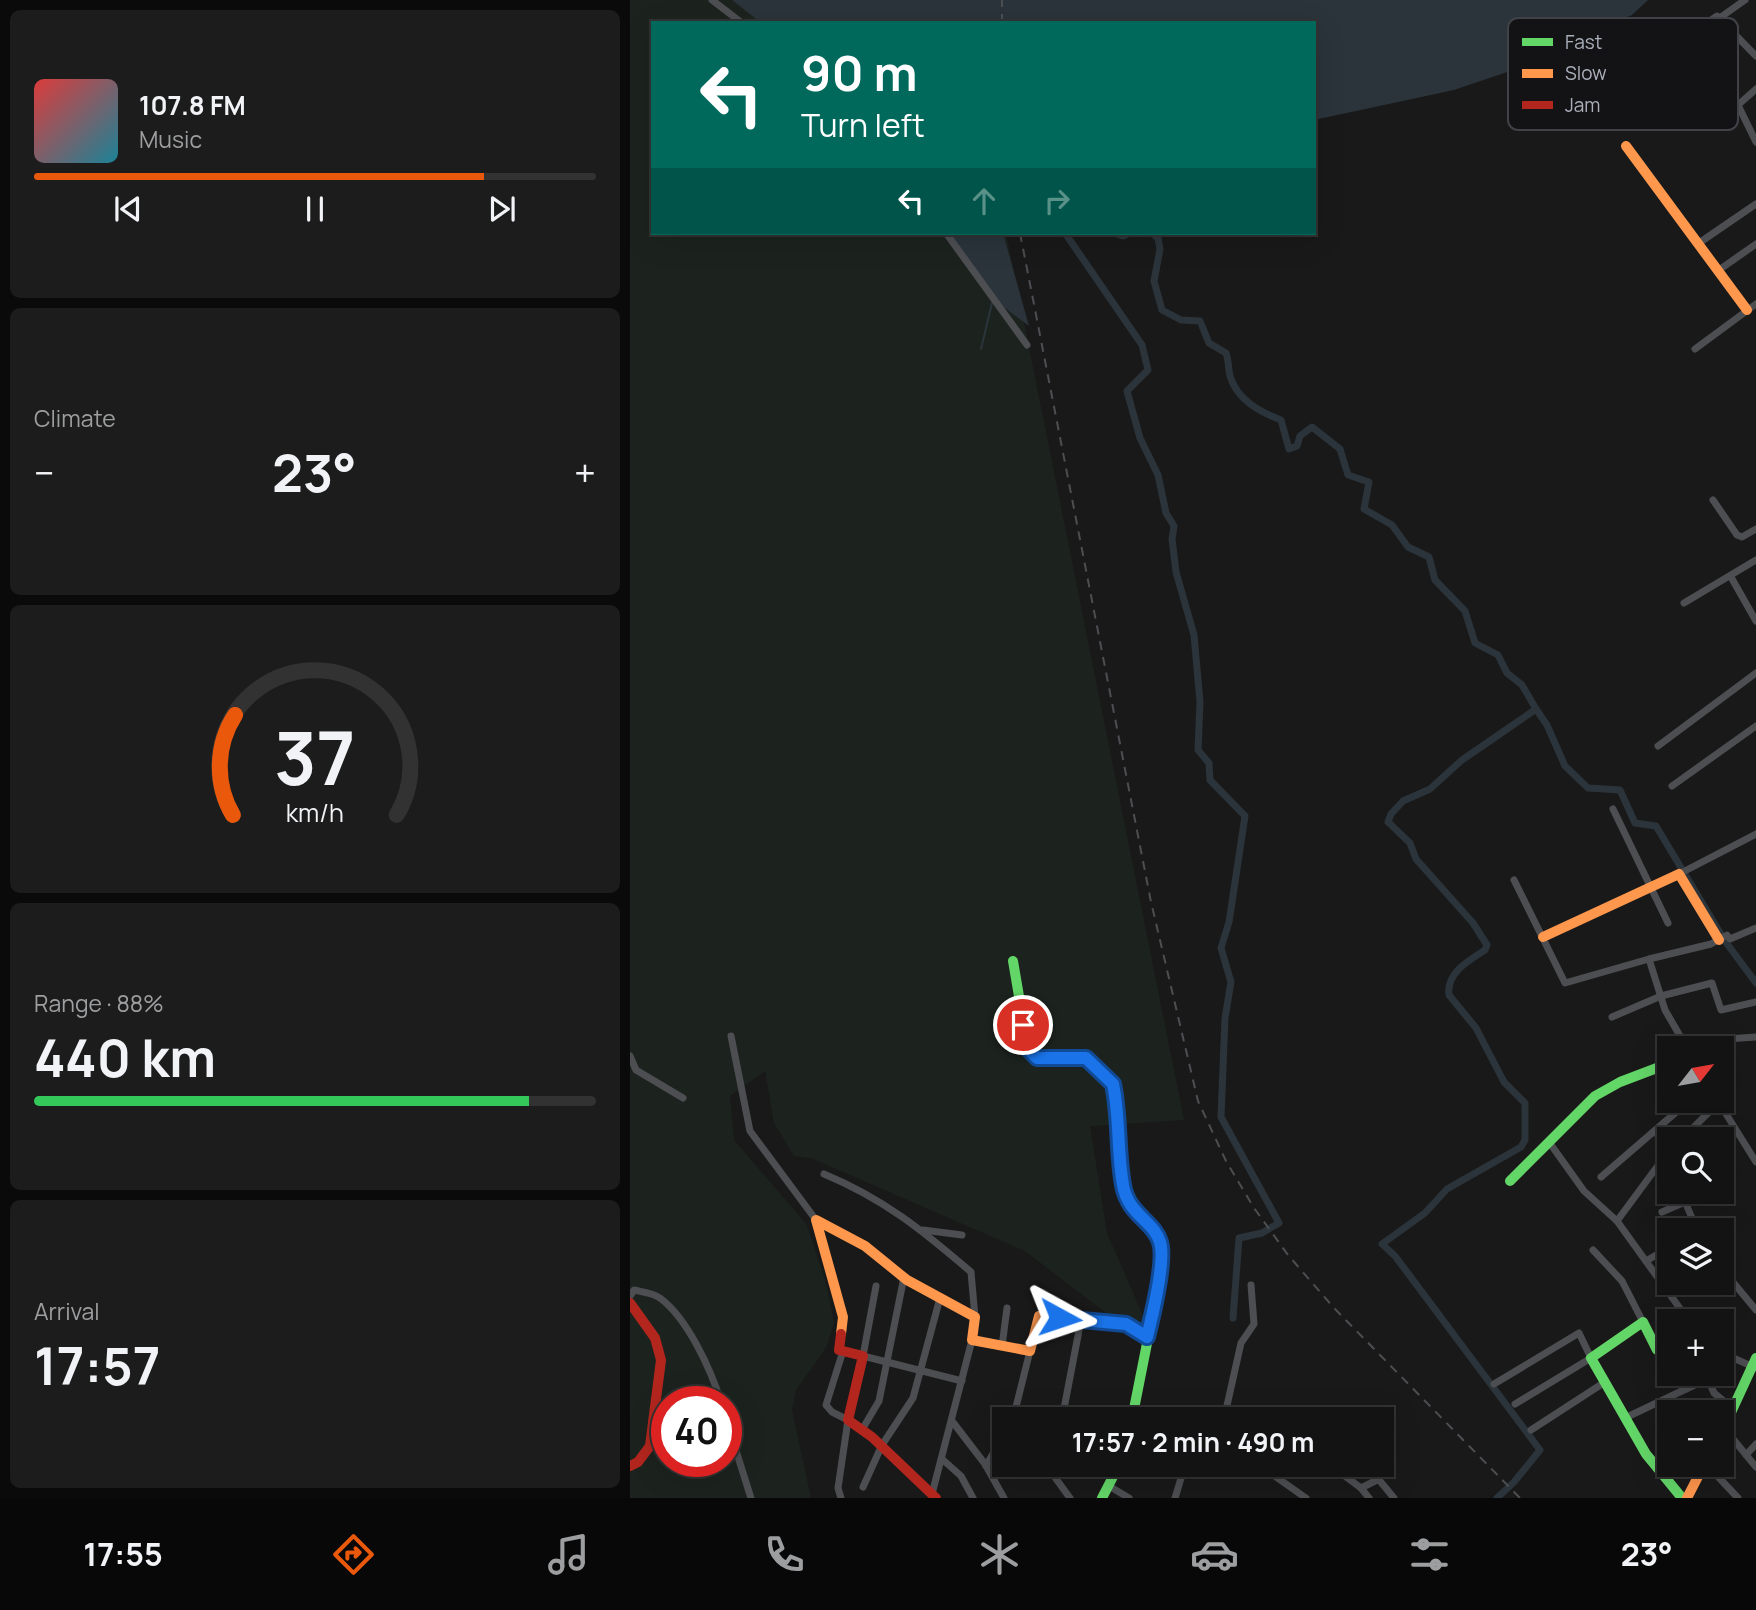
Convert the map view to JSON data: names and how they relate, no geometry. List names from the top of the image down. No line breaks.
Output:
{"legend":["Fast","Slow","Jam"],"north":"top right","page":{"turn":["90 m","Turn left"],"song":["107.8 FM","Music"],"tile":["Climate",["Range · 88%","440 km"],["Arrival","17:57"]],"heat":["−","23°","+"],"map_buttons":["+","−"],"limit":"40","trip":"17:57 · 2 min · 490 m","tabs":["17:55","23°"],"gauge":["37","km/h"]}}
